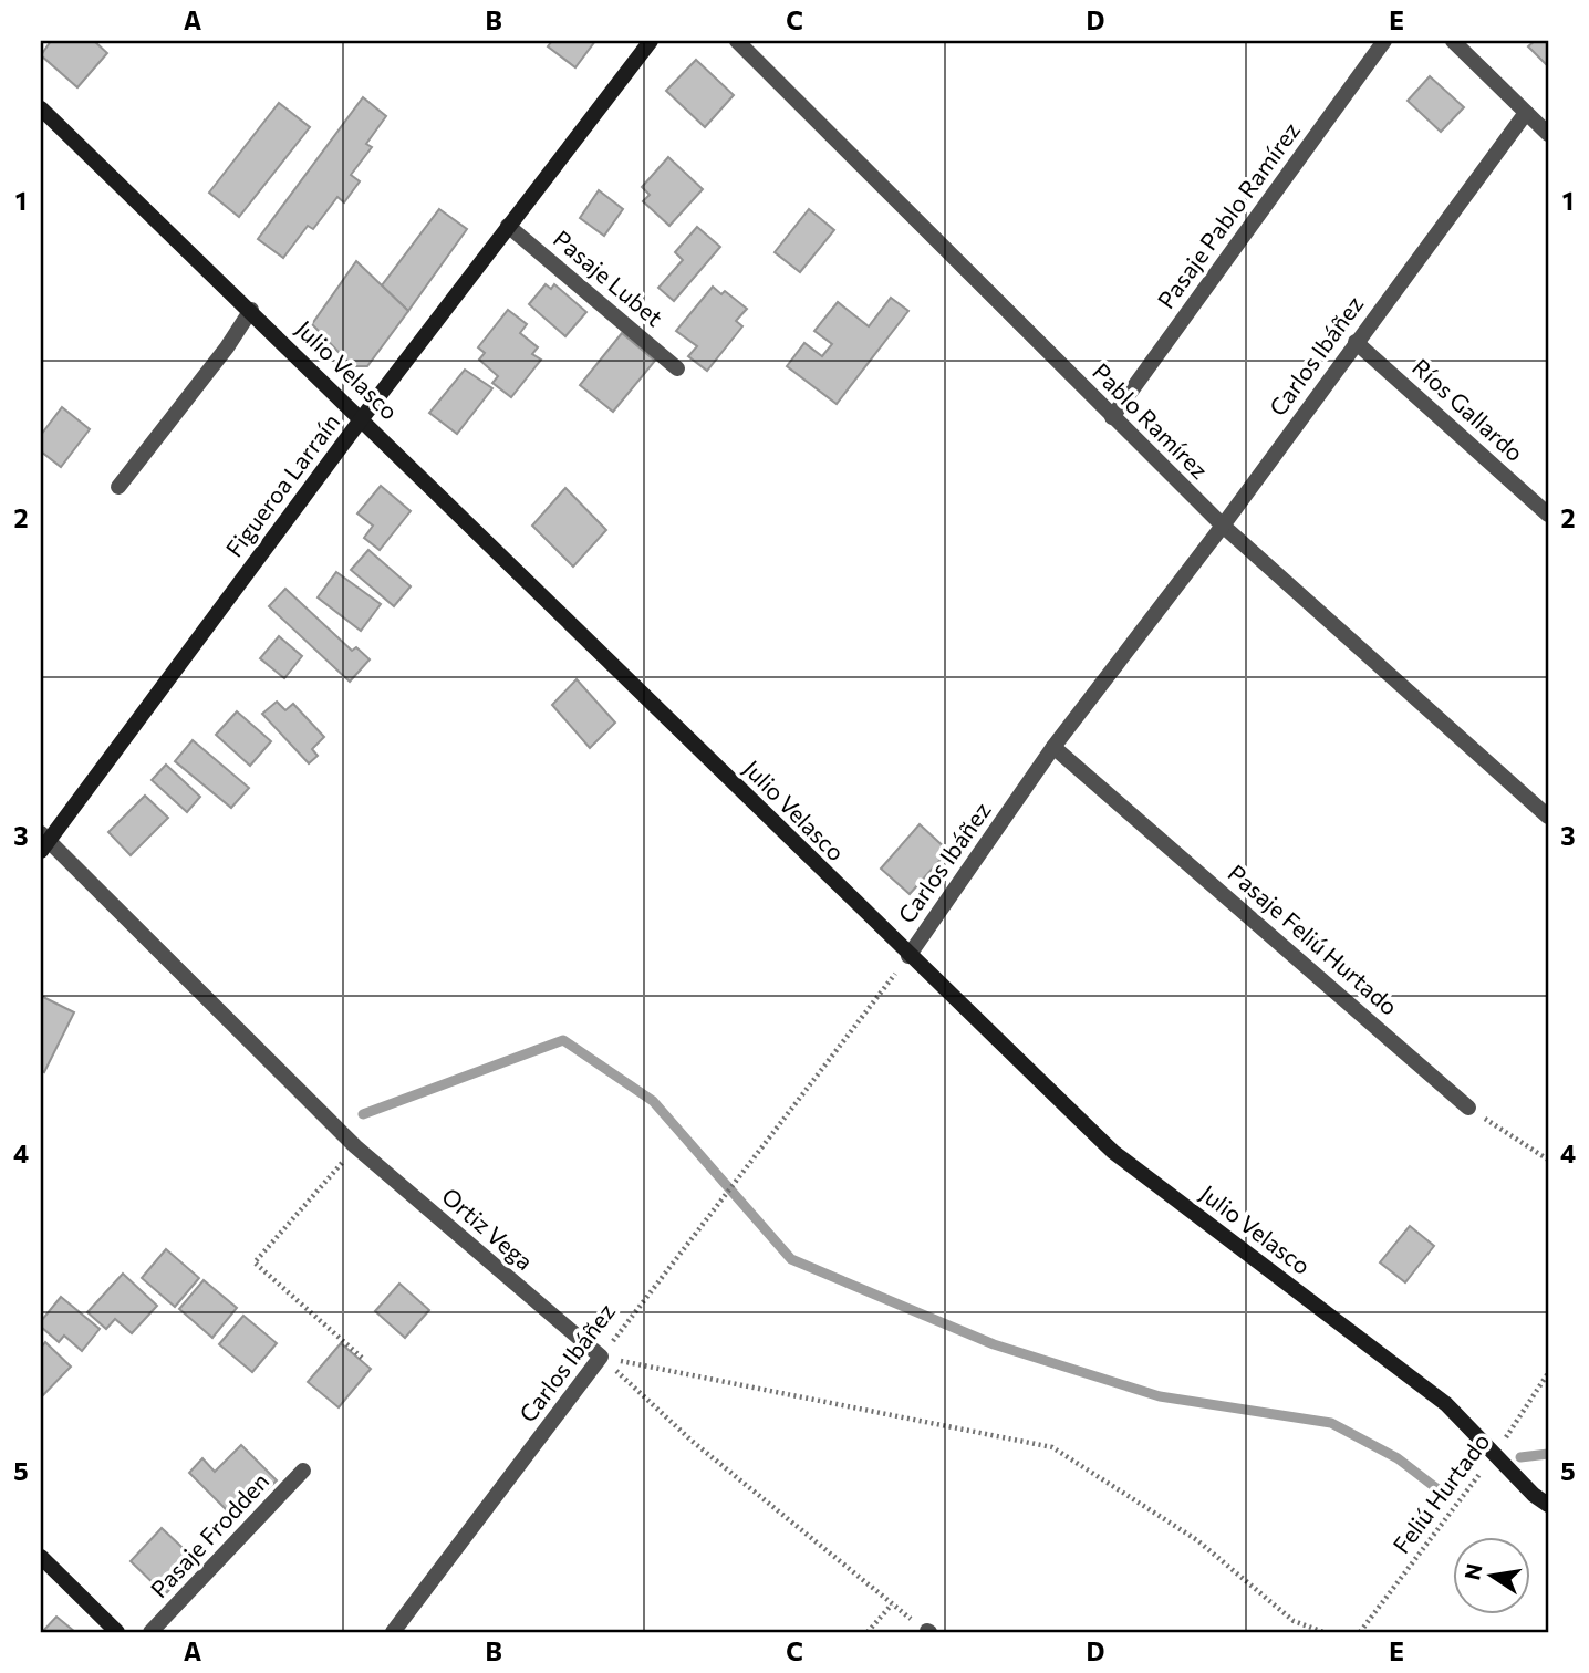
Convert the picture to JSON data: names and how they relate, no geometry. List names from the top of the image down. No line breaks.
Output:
{"streets":{"main road":["Julio Velasco","Figueroa Larraín"],"street":["Pasaje Pablo Ramírez","Pasaje Lubet","Carlos Ibáñez","Ríos Gallardo","Pablo Ramírez","Pasaje Feliú Hurtado","Ortiz Vega","Pasaje Frodden"],"path":["Feliú Hurtado"]},"crossings":[["Pasaje Pablo Ramírez","Pablo Ramírez"],["Pasaje Lubet","Figueroa Larraín"],["Carlos Ibáñez","Julio Velasco"],["Carlos Ibáñez","Ríos Gallardo"],["Carlos Ibáñez","Pablo Ramírez"],["Carlos Ibáñez","Pasaje Feliú Hurtado"],["Carlos Ibáñez","Ortiz Vega"],["Julio Velasco","Figueroa Larraín"],["Julio Velasco","Feliú Hurtado"],["Figueroa Larraín","Ortiz Vega"]],"north":"left","grid":{"columns":["A","B","C","D","E"],"rows":["1","2","3","4","5"]}}
